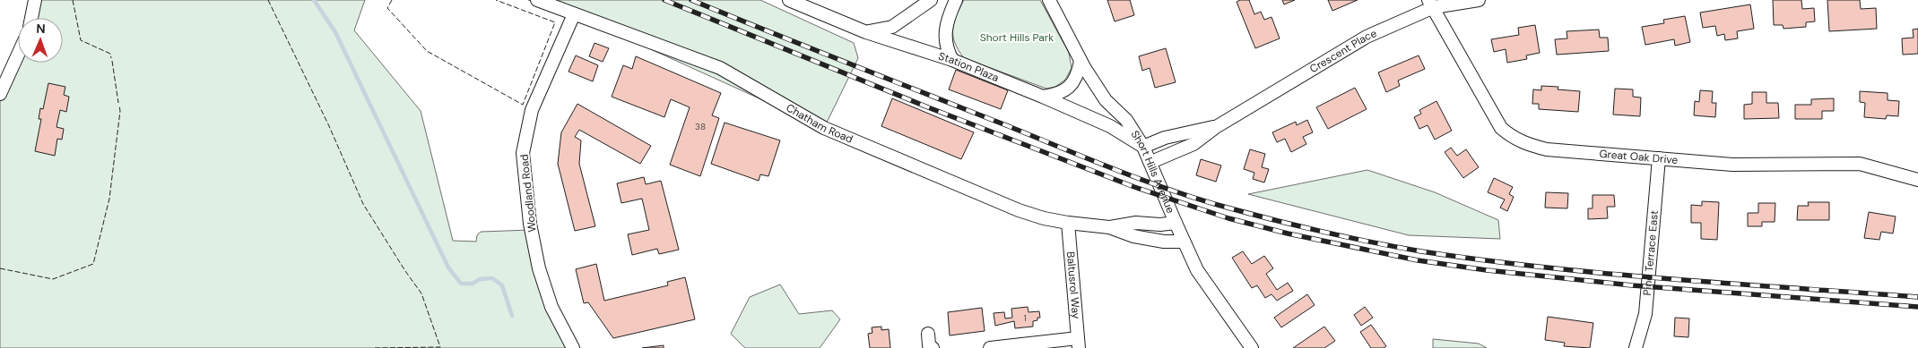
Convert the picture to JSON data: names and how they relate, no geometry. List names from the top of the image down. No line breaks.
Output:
{"streets":{"street":["Crescent Place","Station Plaza","Chatham Road","Great Oak Drive","Short Hills Avenue","Woodland Road","Pine Terrace East","Baltusrol Way"]},"crossings":[["Crescent Place","Station Plaza"],["Crescent Place","Great Oak Drive"],["Crescent Place","Short Hills Avenue"],["Station Plaza","Short Hills Avenue"],["Chatham Road","Short Hills Avenue"],["Chatham Road","Woodland Road"],["Chatham Road","Baltusrol Way"],["Great Oak Drive","Pine Terrace East"]],"parks":["Short Hills Park"],"house_numbers":["38","1"],"north":"top"}
